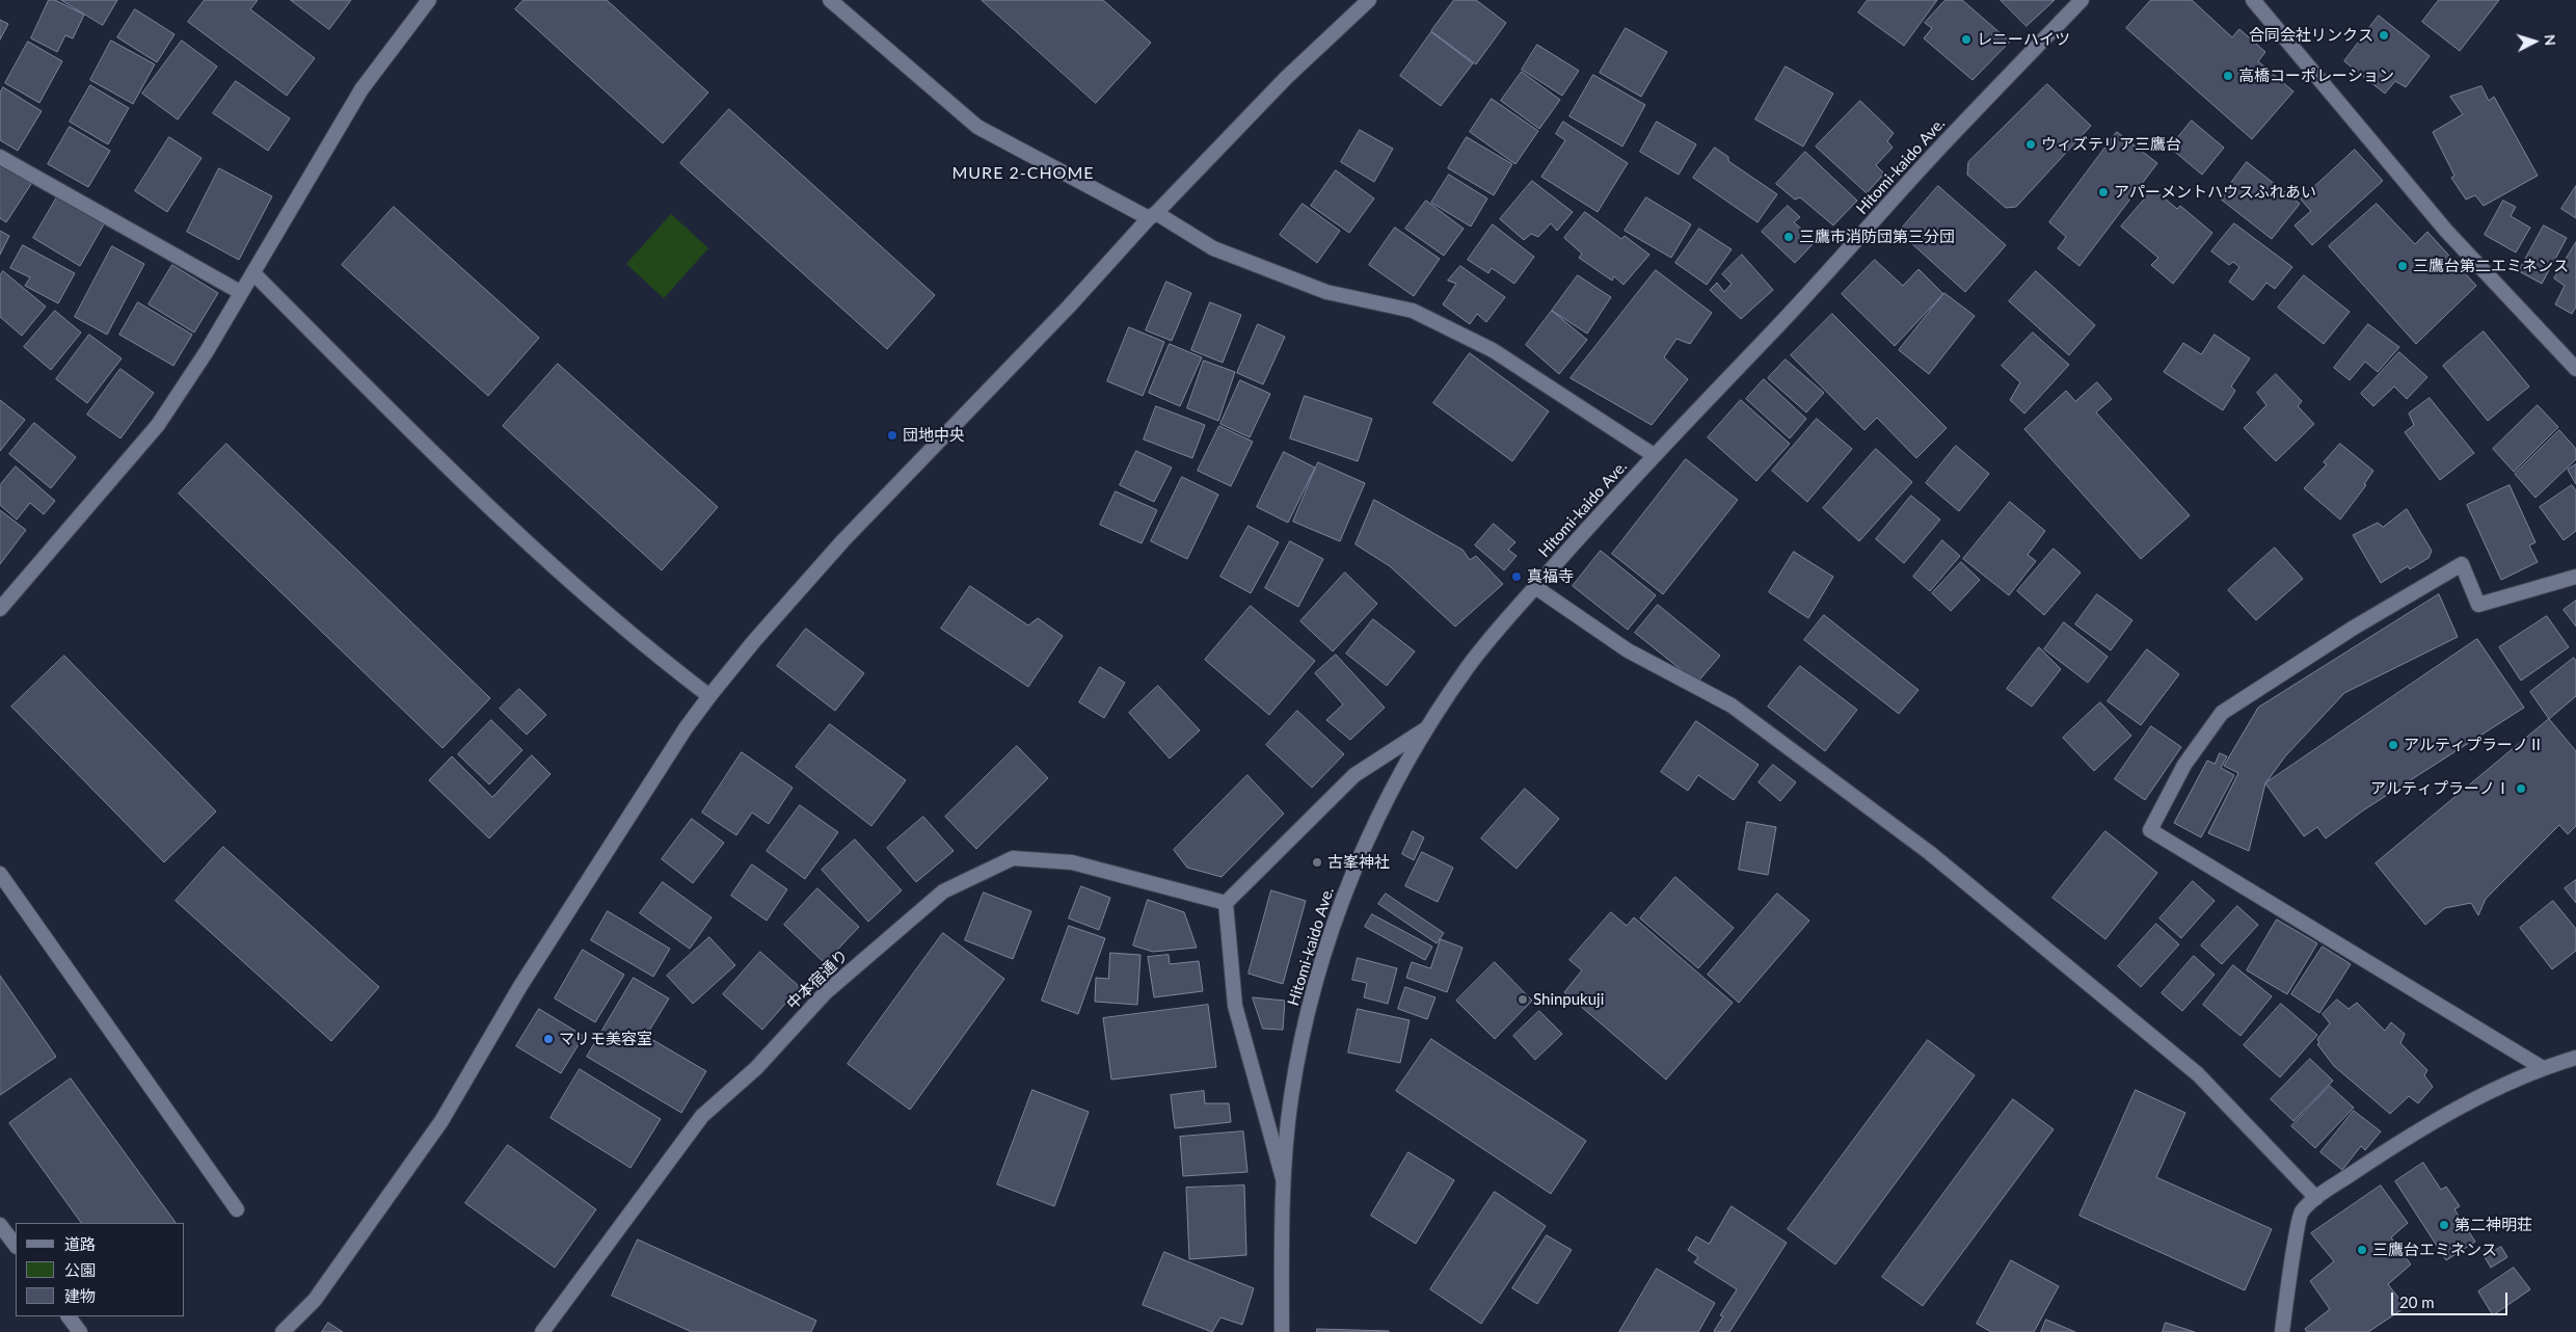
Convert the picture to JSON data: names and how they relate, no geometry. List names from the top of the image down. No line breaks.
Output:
{"streets":{"street":["Hitomi-kaido Ave.","中本宿通り"]},"districts":["MURE 2-CHOME"],"places":["合同会社リンクス","レニーハイツ","高橋コーポレーション","ウィズテリア三鷹台","アパーメントハウスふれあい","三鷹市消防団第三分団","三鷹台第二エミネンス","団地中央","真福寺","アルティプラーノⅡ","アルティプラーノⅠ","古峯神社","Shinpukuji","マリモ美容室","第二神明荘","三鷹台エミネンス"],"legend":["道路","公園","建物"],"scale_bar":"20 m","north":"right"}
